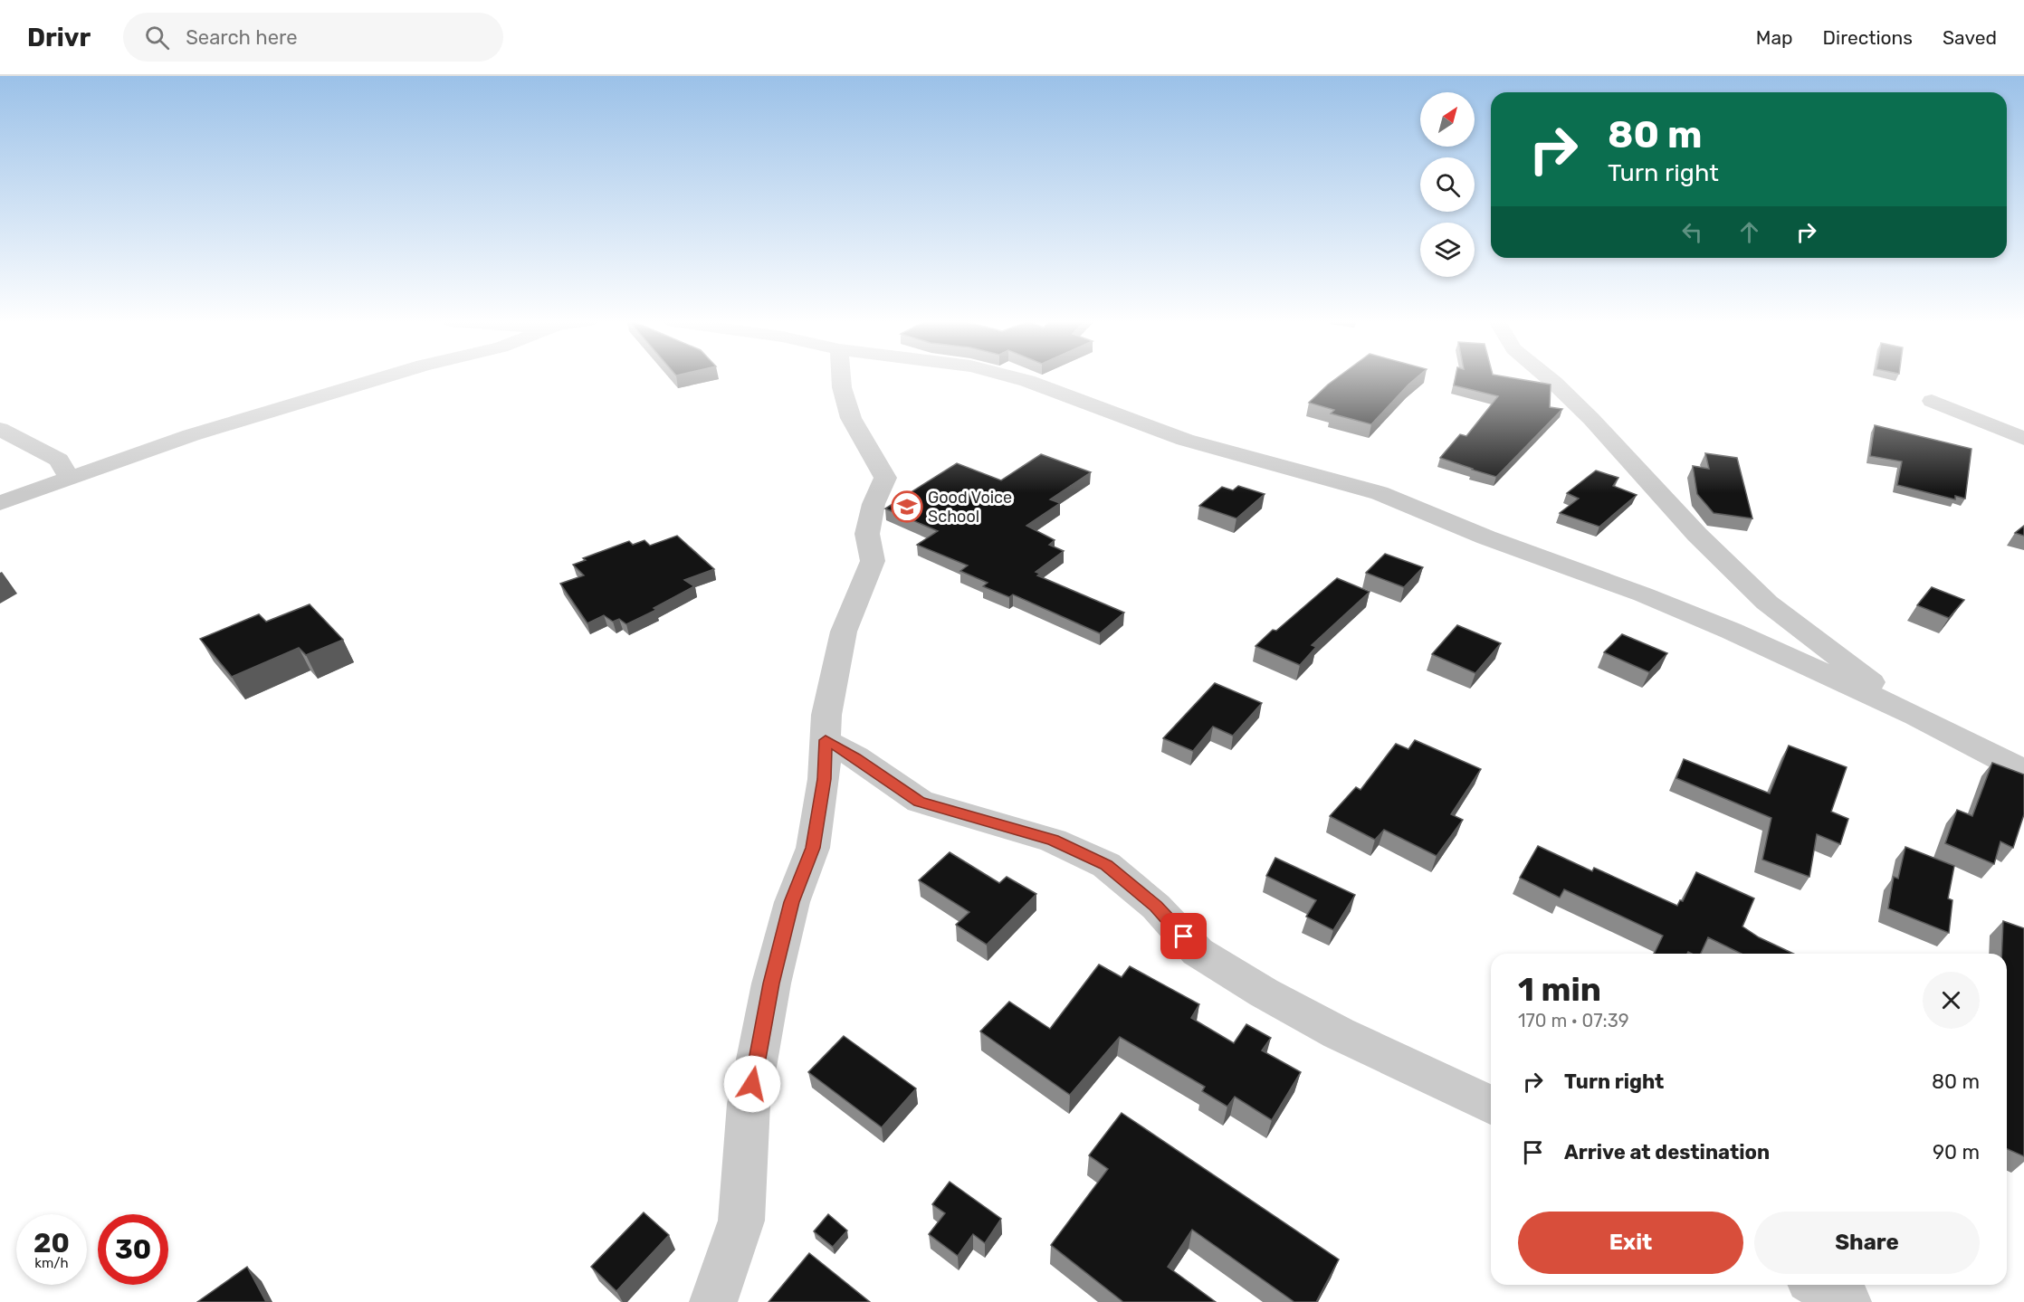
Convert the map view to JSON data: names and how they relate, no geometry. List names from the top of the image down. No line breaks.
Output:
{"places":{"school or university":["Good Voice School"]},"north":"top right","page":{"header":"Drivr","search":"Search here","nav":["Map","Directions","Saved"],"turn":["80 m","Turn right"],"heading":["1 min","170 m · 07:39"],"list":[{"name":"Turn right","value":"80 m"},{"name":"Arrive at destination","value":"90 m"}],"buttons":["Exit","Share"],"speed":"20 km/h","limit":"30"}}
